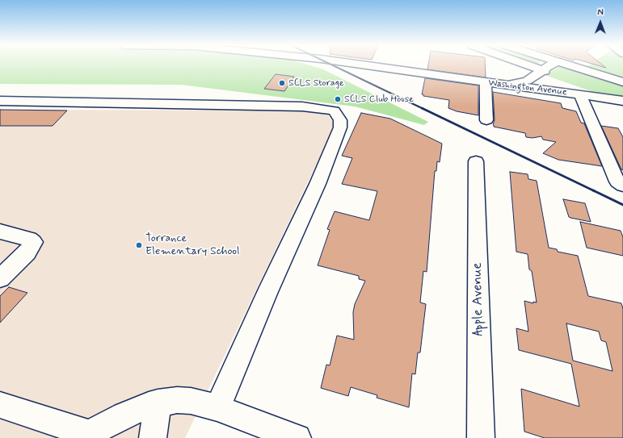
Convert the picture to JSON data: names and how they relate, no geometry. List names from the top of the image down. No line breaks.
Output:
{"streets":{"street":["Washington Avenue","Apple Avenue"]},"places":["SCLS Storage","SCLS Club House","Torrance Elementary School"],"north":"top"}
